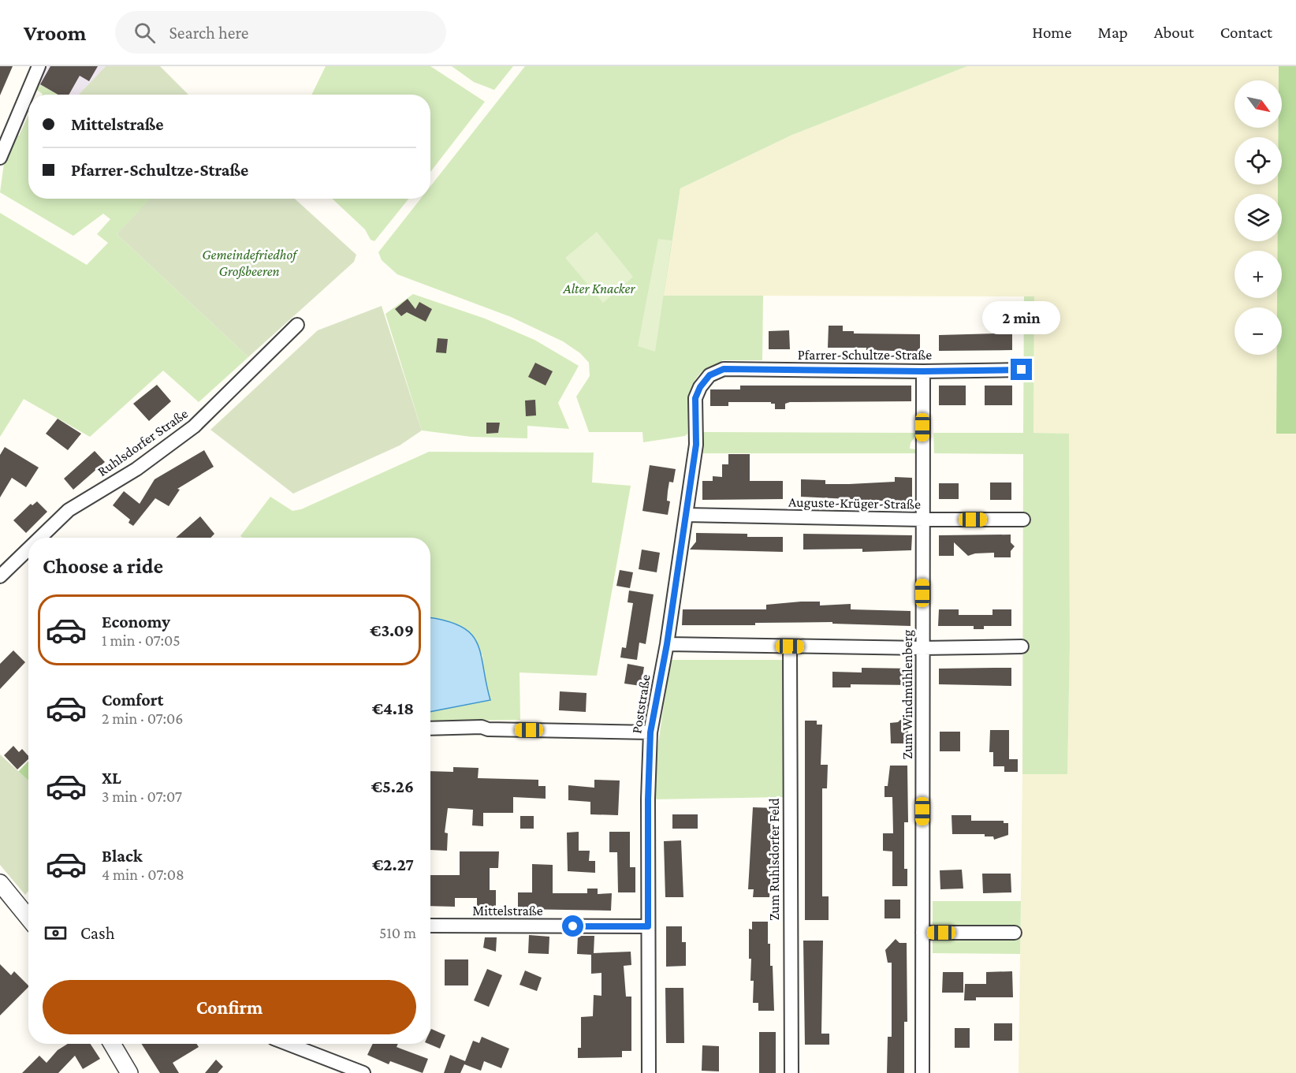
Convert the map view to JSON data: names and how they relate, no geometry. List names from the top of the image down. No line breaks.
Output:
{"streets":{"street":["Pfarrer-Schultze-Straße","Ruhlsdorfer Straße","Auguste-Krüger-Straße","Zum Windmühlenberg","Poststraße","Zum Ruhlsdorfer Feld","Mittelstraße"]},"crossings":[["Pfarrer-Schultze-Straße","Zum Windmühlenberg"],["Pfarrer-Schultze-Straße","Poststraße"],["Auguste-Krüger-Straße","Zum Windmühlenberg"],["Auguste-Krüger-Straße","Poststraße"],["Poststraße","Mittelstraße"]],"parks":["Gemeindefriedhof Großbeeren","Alter Knacker"],"north":"bottom right","page":{"header":"Vroom","search":"Search here","nav":["Home","Map","About","Contact"],"map_buttons":["+","−"],"banner":["Mittelstraße","Pfarrer-Schultze-Straße"],"bubble":"2 min","heading":"Choose a ride","list":[{"name":"Economy","note":"1 min · 07:05","value":"€3.09"},{"name":"Comfort","note":"2 min · 07:06","value":"€4.18"},{"name":"XL","note":"3 min · 07:07","value":"€5.26"},{"name":"Black","note":"4 min · 07:08","value":"€2.27"}],"pay":["Cash","510 m"],"buttons":"Confirm"}}
